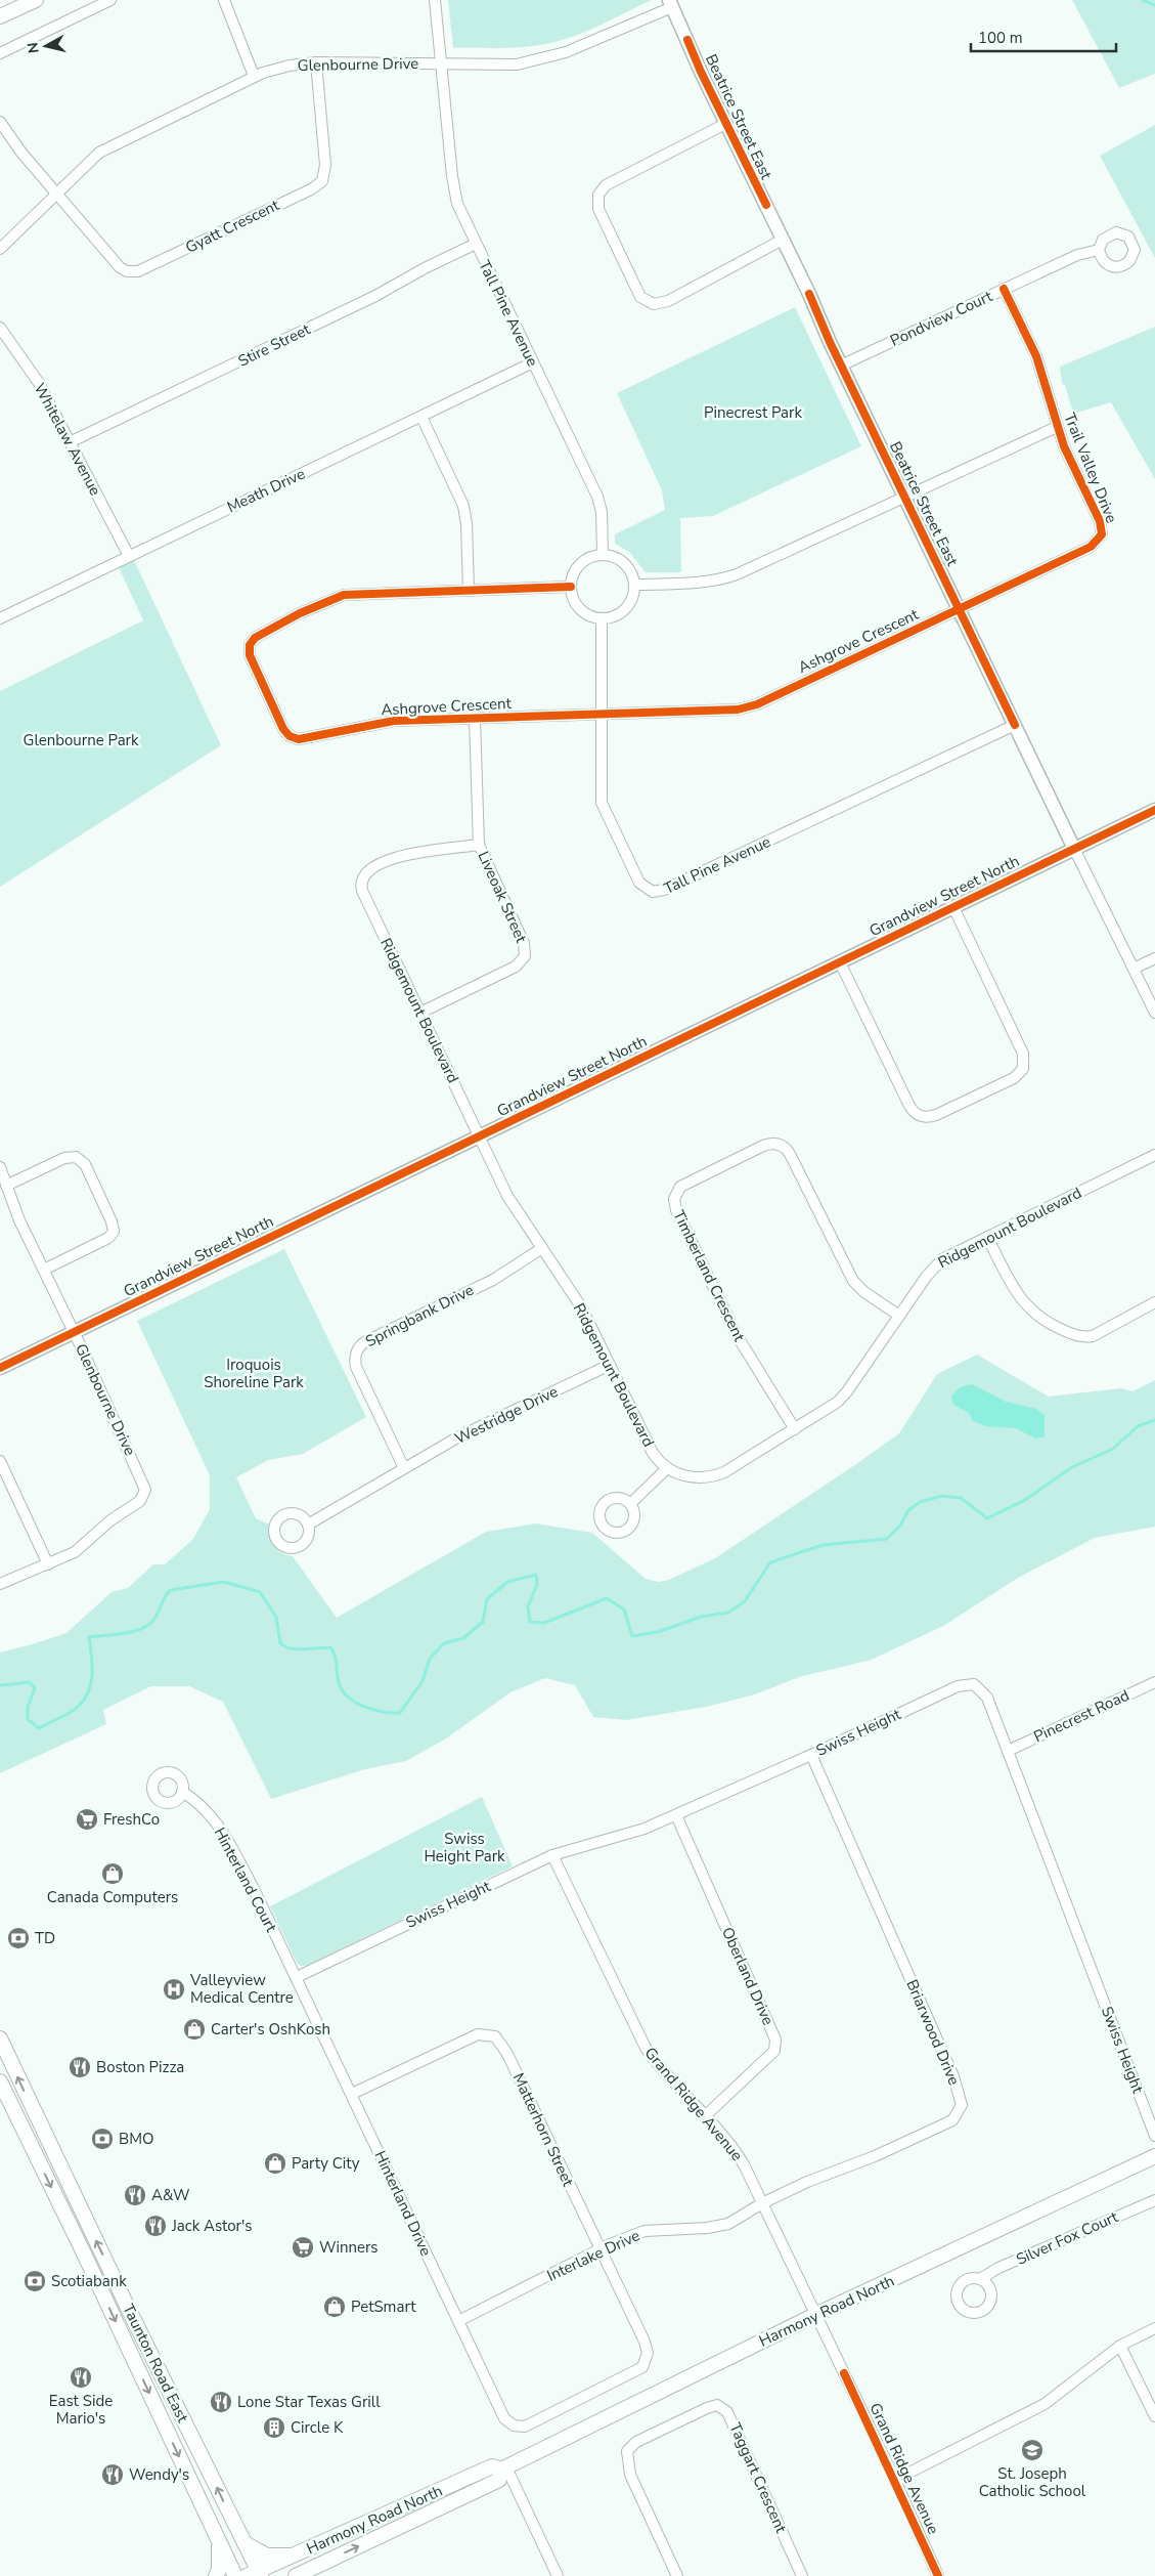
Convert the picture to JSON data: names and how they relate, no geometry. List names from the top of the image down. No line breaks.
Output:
{"streets":{"main road":["Harmony Road North","Taunton Road East"],"street":["Glenbourne Drive","Beatrice Street East","Gyatt Crescent","Tall Pine Avenue","Pondview Court","Stire Street","Whitelaw Avenue","Trail Valley Drive","Meath Drive","Ashgrove Crescent","Grandview Street North","Liveoak Street","Ridgemount Boulevard","Timberland Crescent","Springbank Drive","Westridge Drive","Pinecrest Road","Swiss Height","Hinterland Court","Oberland Drive","Briarwood Drive","Grand Ridge Avenue","Matterhorn Street","Hinterland Drive","Silver Fox Court","Interlake Drive","Taggart Crescent"]},"crossings":[["Glenbourne Drive","Beatrice Street East"],["Glenbourne Drive","Gyatt Crescent"],["Glenbourne Drive","Tall Pine Avenue"],["Glenbourne Drive","Grandview Street North"],["Beatrice Street East","Tall Pine Avenue"],["Beatrice Street East","Pondview Court"],["Beatrice Street East","Trail Valley Drive"],["Beatrice Street East","Ashgrove Crescent"],["Beatrice Street East","Grandview Street North"],["Tall Pine Avenue","Stire Street"],["Tall Pine Avenue","Meath Drive"],["Tall Pine Avenue","Ashgrove Crescent"],["Pondview Court","Trail Valley Drive"],["Stire Street","Whitelaw Avenue"],["Whitelaw Avenue","Meath Drive"],["Trail Valley Drive","Ashgrove Crescent"],["Ashgrove Crescent","Liveoak Street"],["Grandview Street North","Ridgemount Boulevard"],["Liveoak Street","Ridgemount Boulevard"],["Ridgemount Boulevard","Timberland Crescent"],["Ridgemount Boulevard","Springbank Drive"],["Ridgemount Boulevard","Westridge Drive"],["Springbank Drive","Westridge Drive"],["Pinecrest Road","Swiss Height"],["Swiss Height","Hinterland Court"],["Swiss Height","Oberland Drive"],["Swiss Height","Briarwood Drive"],["Swiss Height","Grand Ridge Avenue"],["Swiss Height","Hinterland Drive"],["Hinterland Court","Hinterland Drive"],["Oberland Drive","Grand Ridge Avenue"],["Briarwood Drive","Grand Ridge Avenue"],["Briarwood Drive","Interlake Drive"],["Grand Ridge Avenue","Interlake Drive"],["Grand Ridge Avenue","Harmony Road North"],["Matterhorn Street","Hinterland Drive"],["Matterhorn Street","Interlake Drive"],["Hinterland Drive","Interlake Drive"],["Harmony Road North","Taunton Road East"]],"parks":["Pinecrest Park","Glenbourne Park","Iroquois Shoreline Park","Swiss Height Park"],"places":{"supermarket":["FreshCo","Winners"],"shop":["Canada Computers","Carter's OshKosh","Party City","PetSmart"],"bank":["TD","BMO","Scotiabank"],"hospital":["Valleyview Medical Centre"],"restaurant":["Boston Pizza","A&W","Jack Astor's","East Side Mario's","Lone Star Texas Grill","Wendy's"],"building":["Circle K"],"school or university":["St. Joseph Catholic School"]},"scale_bar":"100 m","north":"left"}
